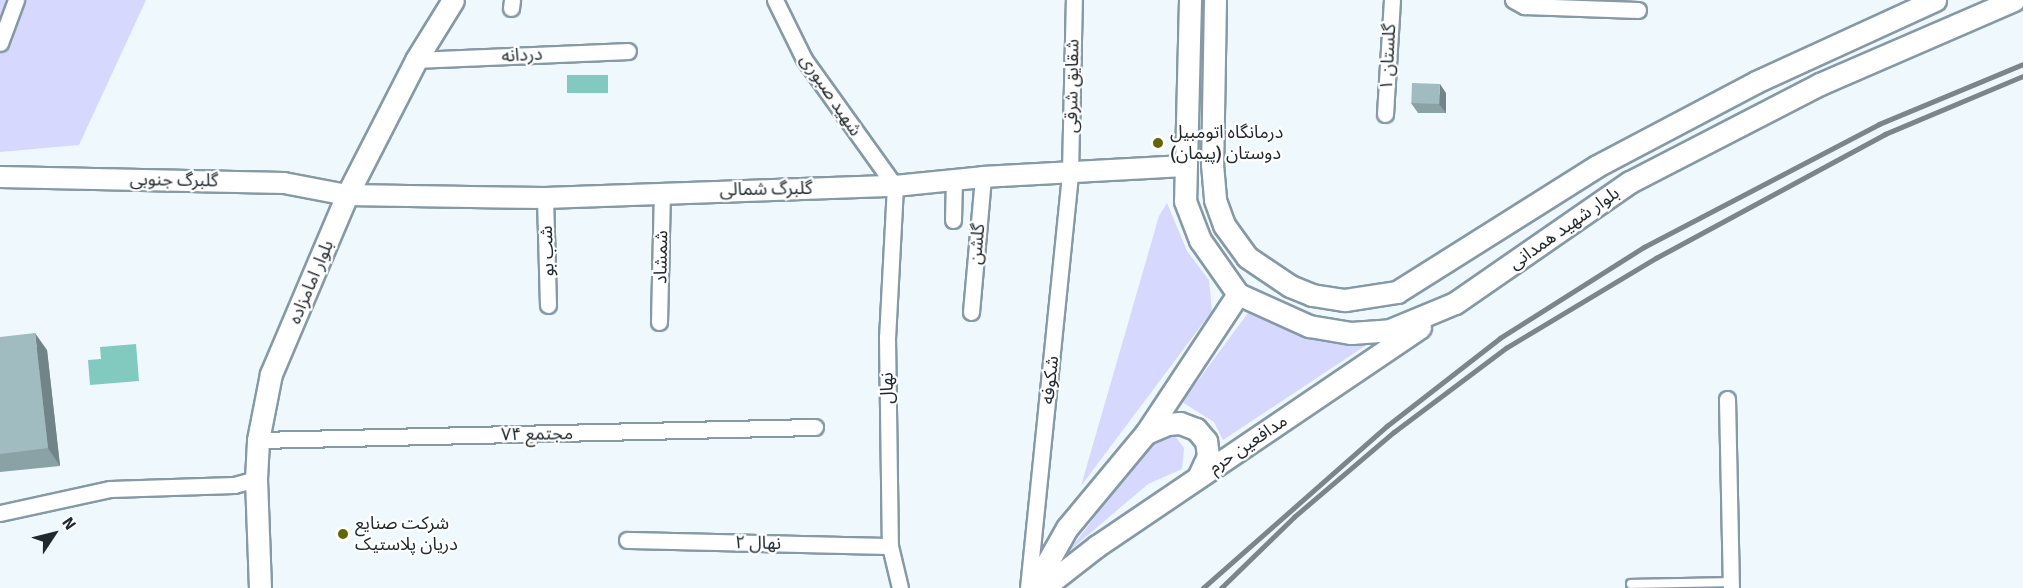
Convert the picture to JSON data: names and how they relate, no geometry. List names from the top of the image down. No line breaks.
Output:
{"streets":{"main road":["بلوار شهید همدانی","بلوار امامزاده","مدافعین حرم"],"street":["دردانه","گلستان ۱","شقایق شرقی","شهید صبوری","گلبرگ جنوبی","گلبرگ شمالی","گلشن","شب بو","شمشاد","شکوفه","نهال","مجتمع ۷۴","نهال ۲"]},"crossings":[["دردانه","بلوار امامزاده"],["شقایق شرقی","گلبرگ شمالی"],["شقایق شرقی","شکوفه"],["شهید صبوری","گلبرگ شمالی"],["شهید صبوری","نهال"],["گلبرگ جنوبی","گلبرگ شمالی"],["گلبرگ جنوبی","بلوار امامزاده"],["گلبرگ شمالی","گلشن"],["گلبرگ شمالی","شب بو"],["گلبرگ شمالی","شمشاد"],["گلبرگ شمالی","بلوار امامزاده"],["گلبرگ شمالی","شکوفه"],["گلبرگ شمالی","نهال"],["بلوار شهید همدانی","مدافعین حرم"],["بلوار امامزاده","مجتمع ۷۴"],["نهال","نهال ۲"]],"places":["درمانگاه اتومبیل دوستان (پیمان)","شرکت صنایع دریان پلاستیک"],"north":"top right"}
